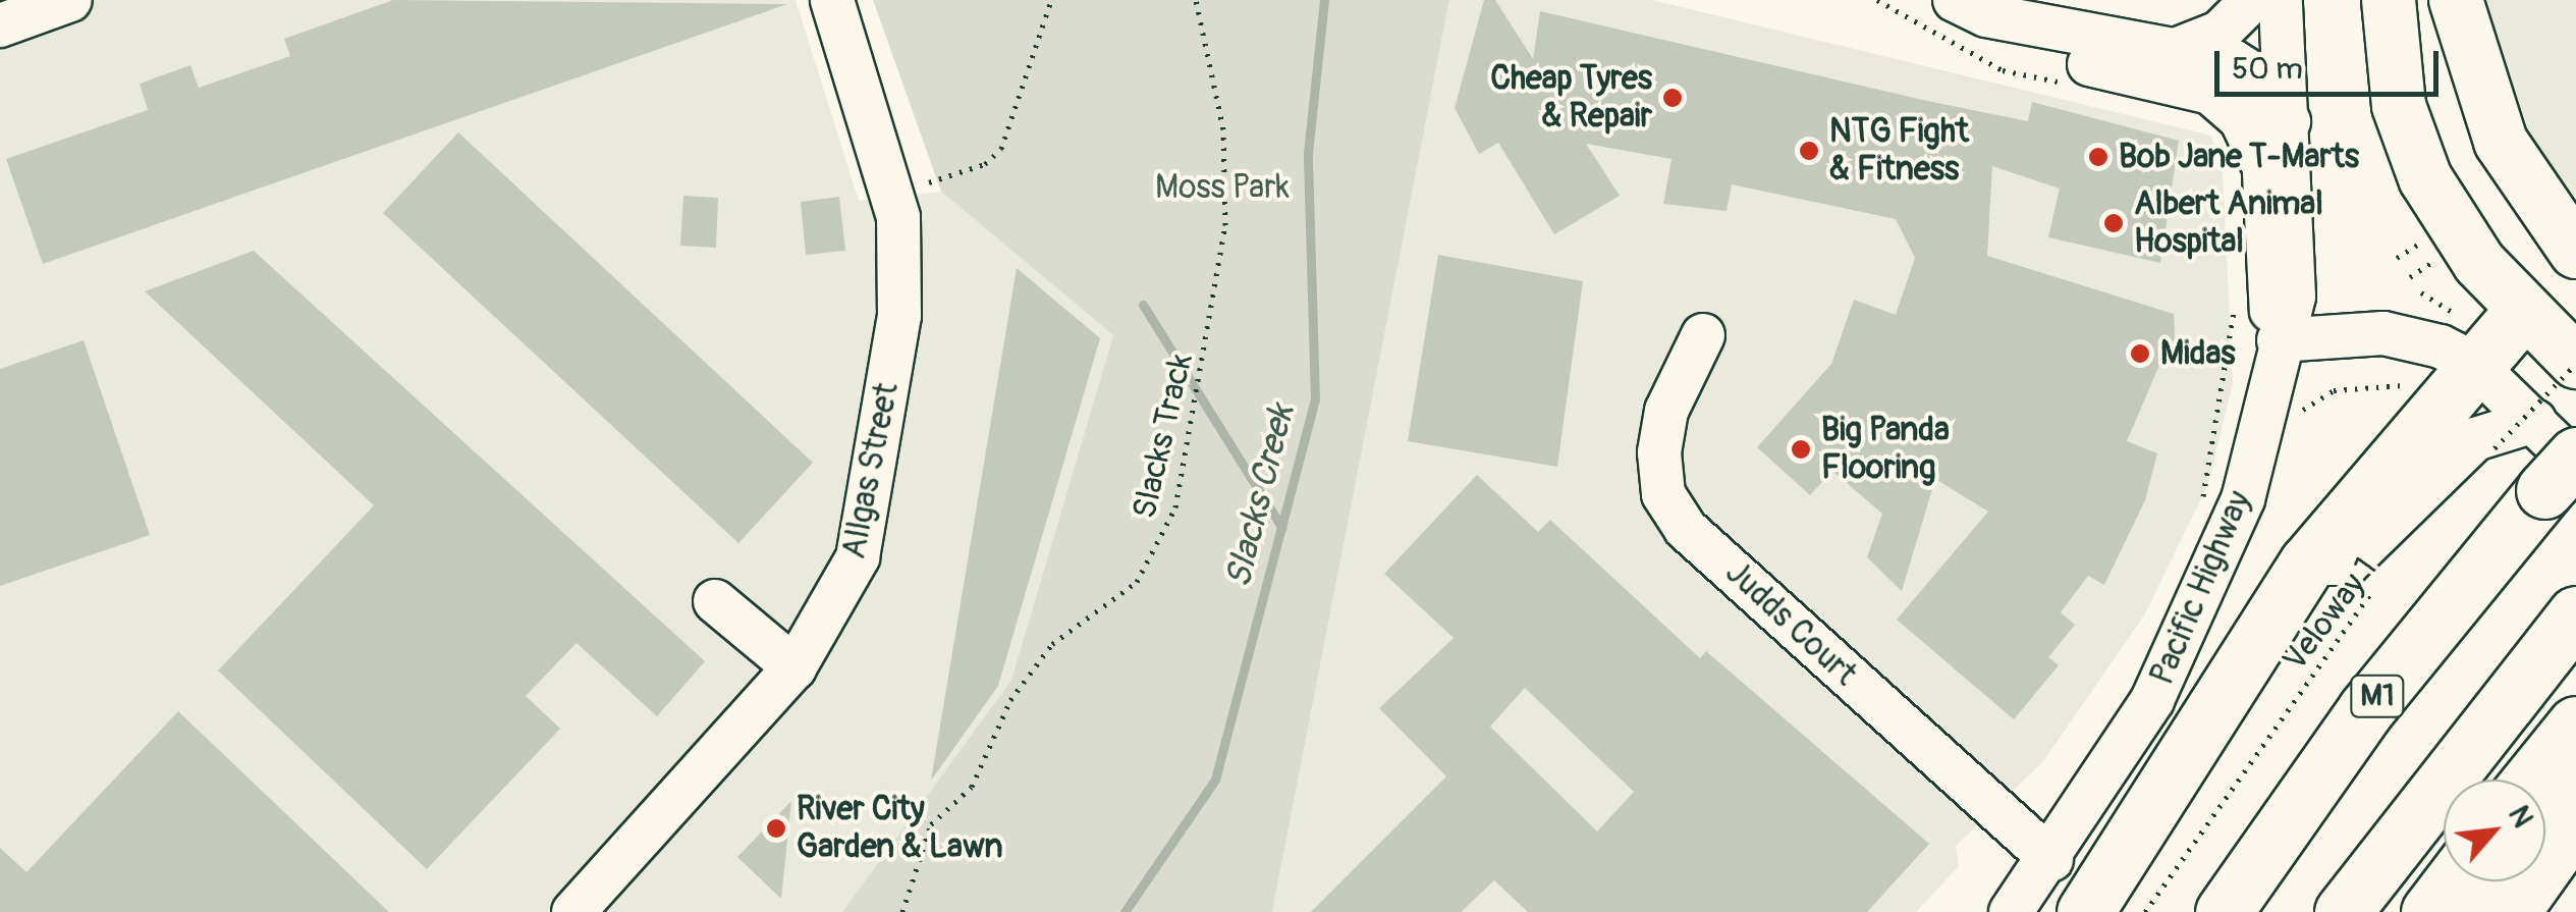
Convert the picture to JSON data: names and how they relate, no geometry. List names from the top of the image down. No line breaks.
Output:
{"streets":{"highway":["M1"],"street":["Allgas Street","Pacific Highway","Judds Court"],"path":["Slacks Track","Veloway 1"]},"crossings":[["Pacific Highway","Judds Court"]],"water":["Slacks Creek"],"parks":["Moss Park"],"places":["Cheap Tyres & Repair","NTG Fight & Fitness","Bob Jane T-Marts","Albert Animal Hospital","Midas","Big Panda Flooring","River City Garden & Lawn"],"scale_bar":"50 m","north":"top right"}
